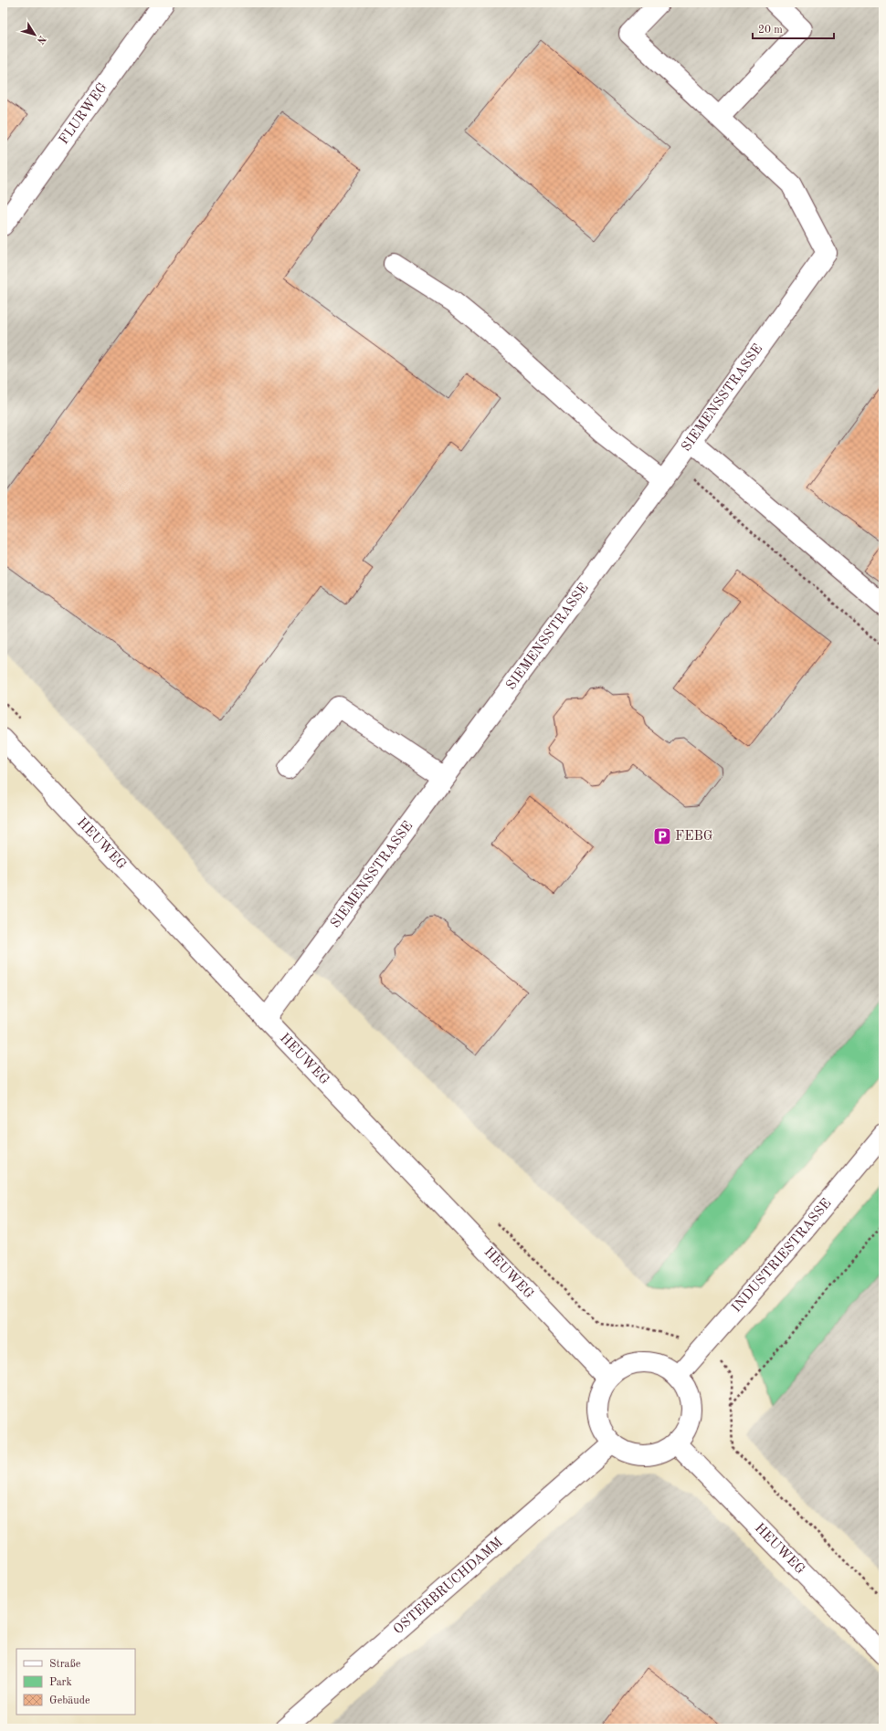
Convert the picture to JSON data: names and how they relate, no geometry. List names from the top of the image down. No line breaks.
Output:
{"streets":{"street":["FLURWEG","SIEMENSSTRASSE","HEUWEG","INDUSTRIESTRASSE","OSTERBRUCHDAMM"]},"crossings":[["SIEMENSSTRASSE","HEUWEG"],["HEUWEG","INDUSTRIESTRASSE"],["HEUWEG","OSTERBRUCHDAMM"],["INDUSTRIESTRASSE","OSTERBRUCHDAMM"]],"places":{"parking":["FEBG"]},"legend":["Straße","Park","Gebäude"],"scale_bar":"20 m","north":"bottom right"}
